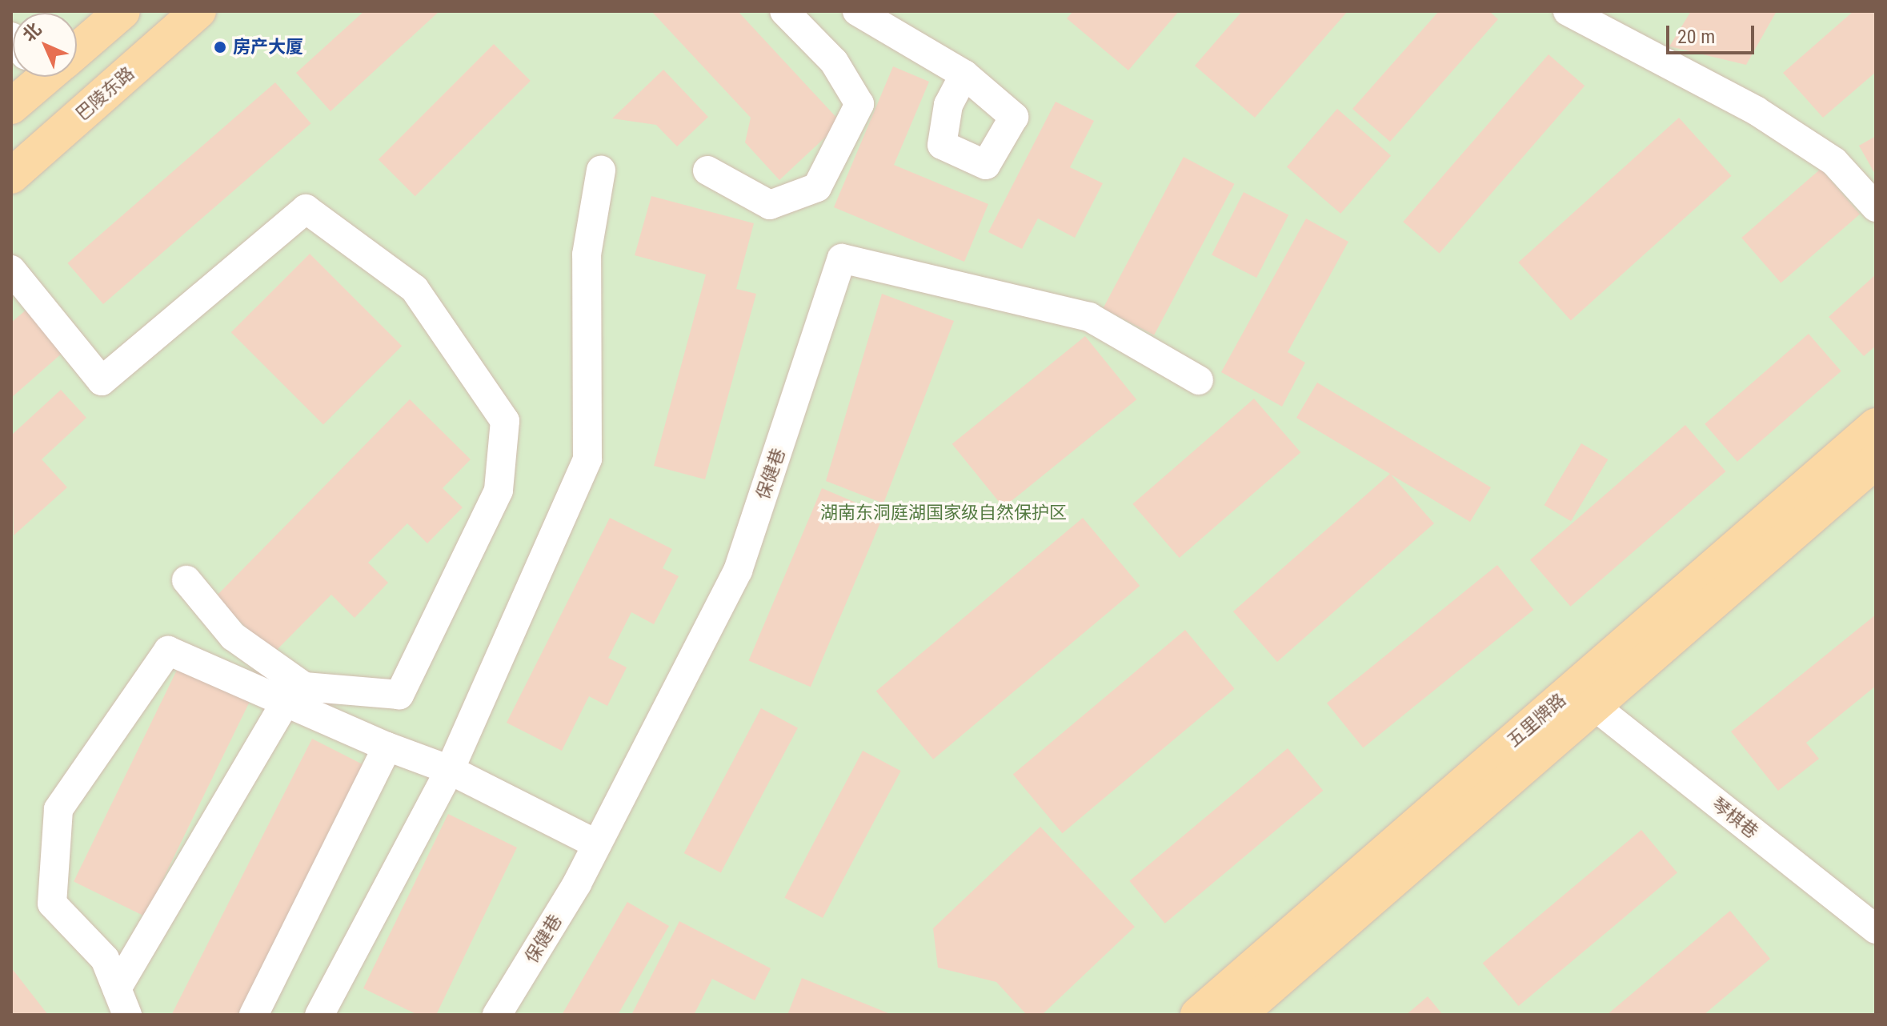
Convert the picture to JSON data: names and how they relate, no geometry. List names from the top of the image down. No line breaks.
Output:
{"streets":{"main road":["巴陵东路","五里牌路"],"street":["保健巷","琴棋巷"]},"crossings":[["五里牌路","琴棋巷"]],"parks":["湖南东洞庭湖国家级自然保护区"],"places":["房产大厦"],"scale_bar":"20 m","north":"top left"}
